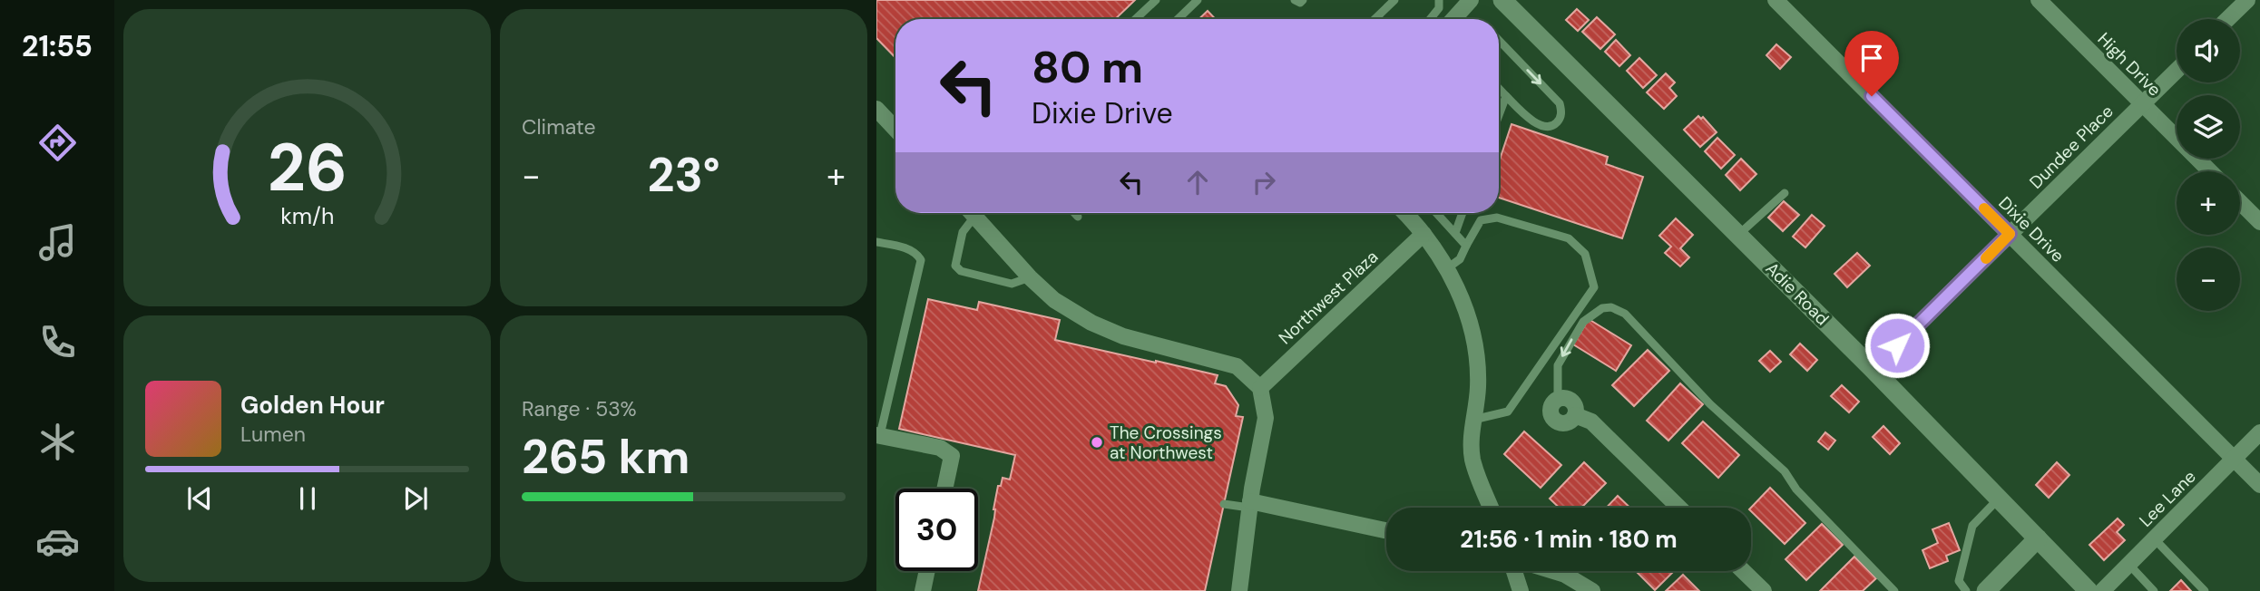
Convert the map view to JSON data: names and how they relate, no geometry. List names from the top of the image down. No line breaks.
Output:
{"streets":{"street":["High Drive","Dundee Place","Dixie Drive","Adie Road","Northwest Plaza","Lee Lane"]},"crossings":[["High Drive","Dundee Place"],["Dundee Place","Dixie Drive"],["Dundee Place","Adie Road"],["Dixie Drive","Lee Lane"]],"places":["The Crossings at Northwest"],"page":{"tabs":"21:55","tile":["Climate",["Range · 53%","265 km"]],"map_buttons":["+","−"],"turn":["80 m","Dixie Drive"],"heat":["−","23°","+"],"song":["Golden Hour","Lumen"],"limit":"30","trip":"21:56 · 1 min · 180 m","gauge":["26","km/h"]}}
